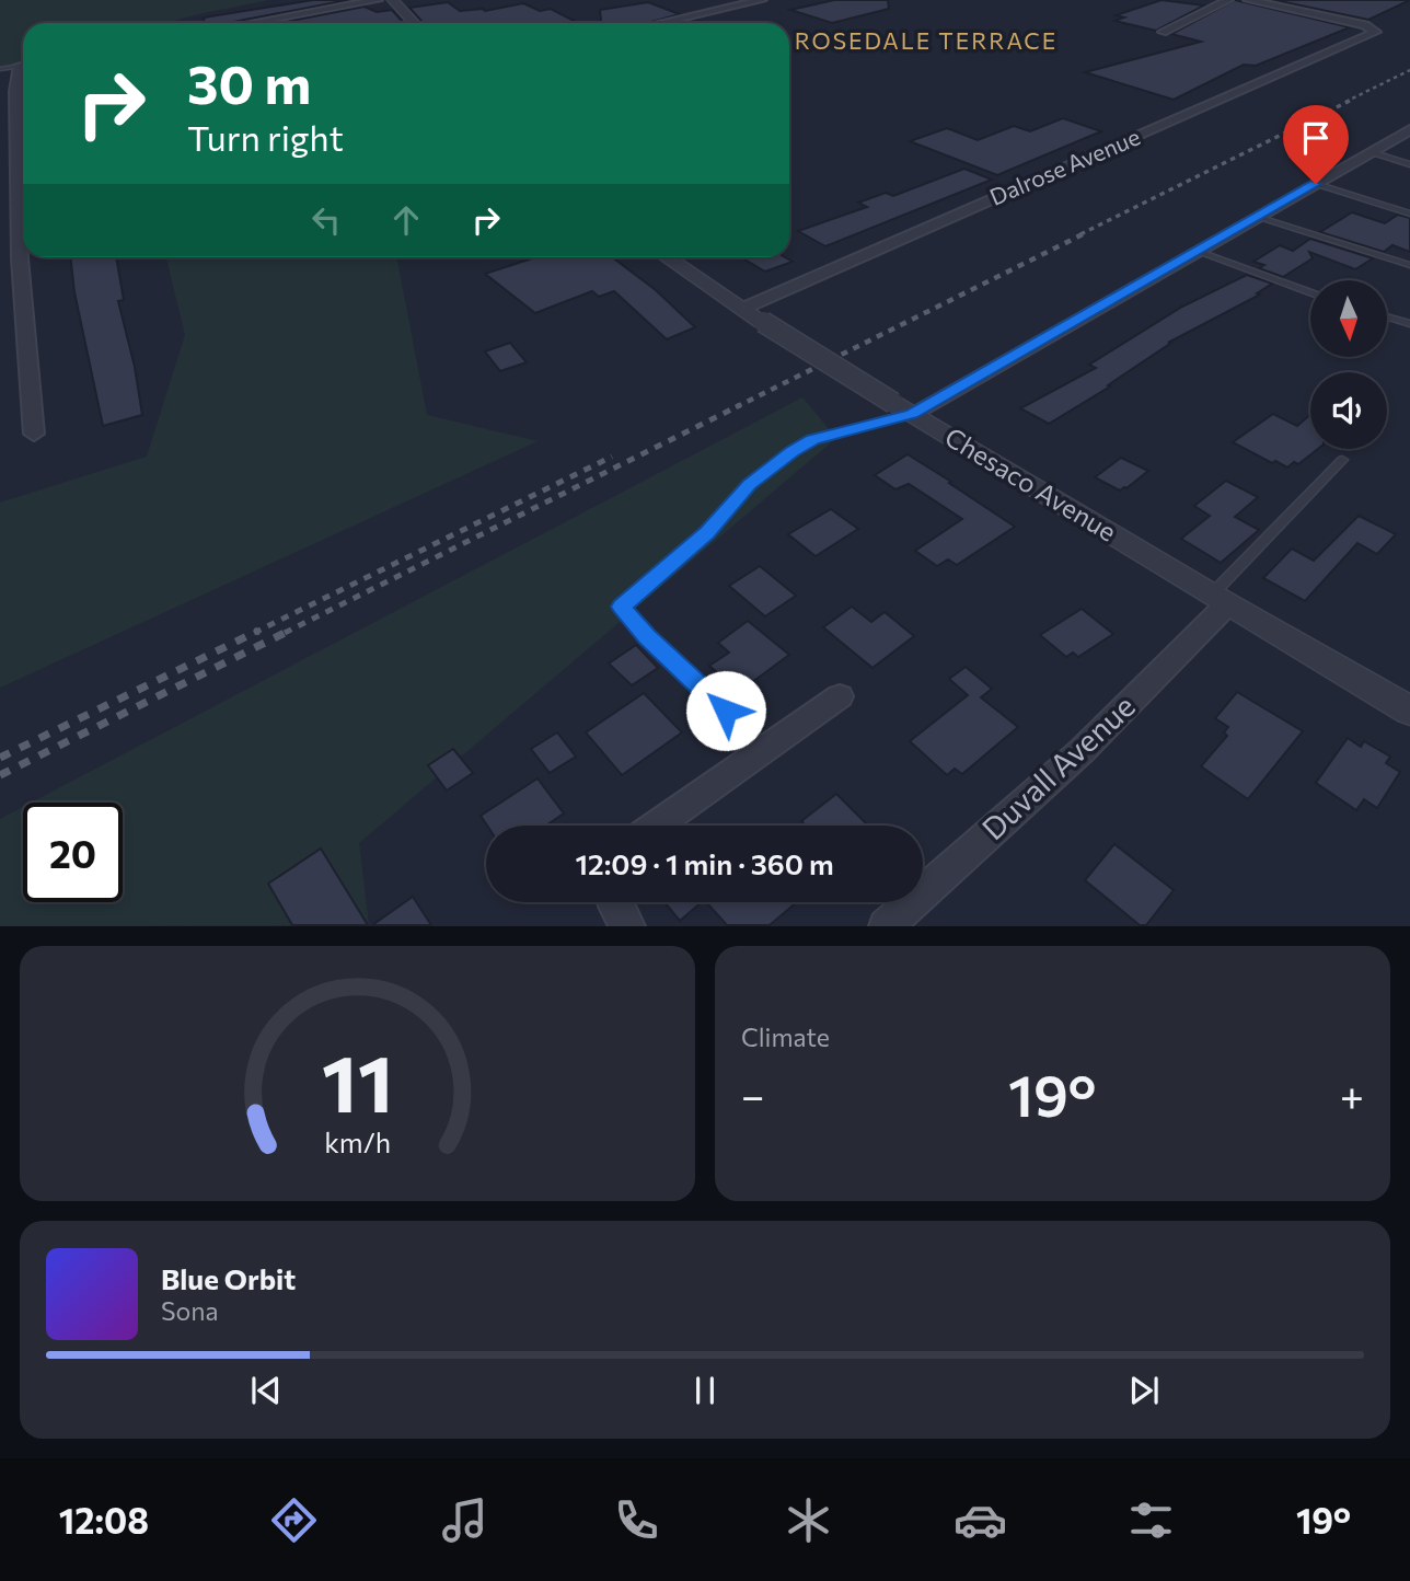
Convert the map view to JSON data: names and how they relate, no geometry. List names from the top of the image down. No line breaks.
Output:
{"streets":{"street":["Dalrose Avenue","Chesaco Avenue","Duvall Avenue"]},"crossings":[["Dalrose Avenue","Chesaco Avenue"],["Chesaco Avenue","Duvall Avenue"]],"districts":["ROSEDALE TERRACE"],"north":"bottom","page":{"turn":["30 m","Turn right"],"limit":"20","trip":"12:09 · 1 min · 360 m","tile":"Climate","heat":["−","19°","+"],"song":["Blue Orbit","Sona"],"tabs":["12:08","19°"],"gauge":["11","km/h"]}}
